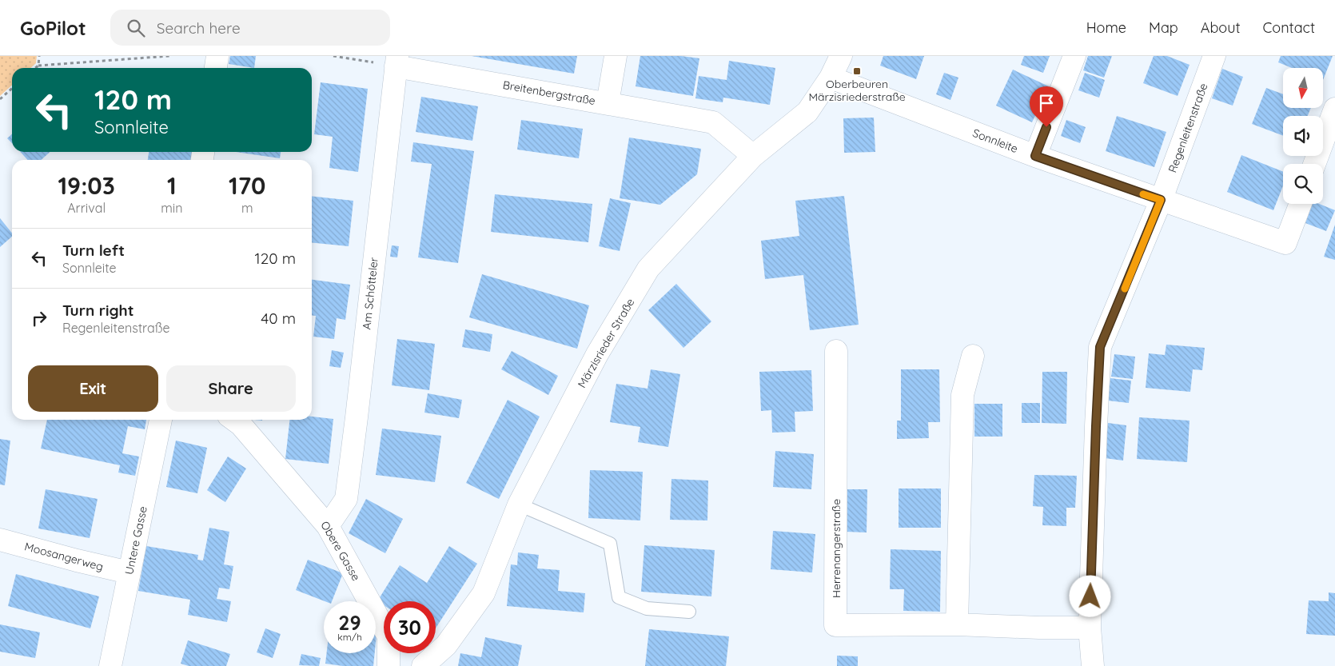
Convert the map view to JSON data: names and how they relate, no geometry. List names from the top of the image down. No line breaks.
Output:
{"streets":{"street":["Breitenbergstraße","Regenleitenstraße","Sonnleite","Am Schötteler","Märzisrieder Straße","Untere Gasse","Herrenangerstraße","Obere Gasse","Moosangerweg"]},"crossings":[["Breitenbergstraße","Am Schötteler"],["Breitenbergstraße","Märzisrieder Straße"],["Regenleitenstraße","Sonnleite"],["Sonnleite","Märzisrieder Straße"],["Am Schötteler","Obere Gasse"],["Untere Gasse","Moosangerweg"]],"places":{"transit":["Oberbeuren Märzisriederstraße"]},"north":"bottom","page":{"header":"GoPilot","search":"Search here","nav":["Home","Map","About","Contact"],"turn":["120 m","Sonnleite"],"eta":["19:03","Arrival","1","min","170","m"],"list":[{"name":"Turn left","note":"Sonnleite","value":"120 m"},{"name":"Turn right","note":"Regenleitenstraße","value":"40 m"}],"buttons":["Exit","Share"],"speed":"29 km/h","limit":"30"}}
